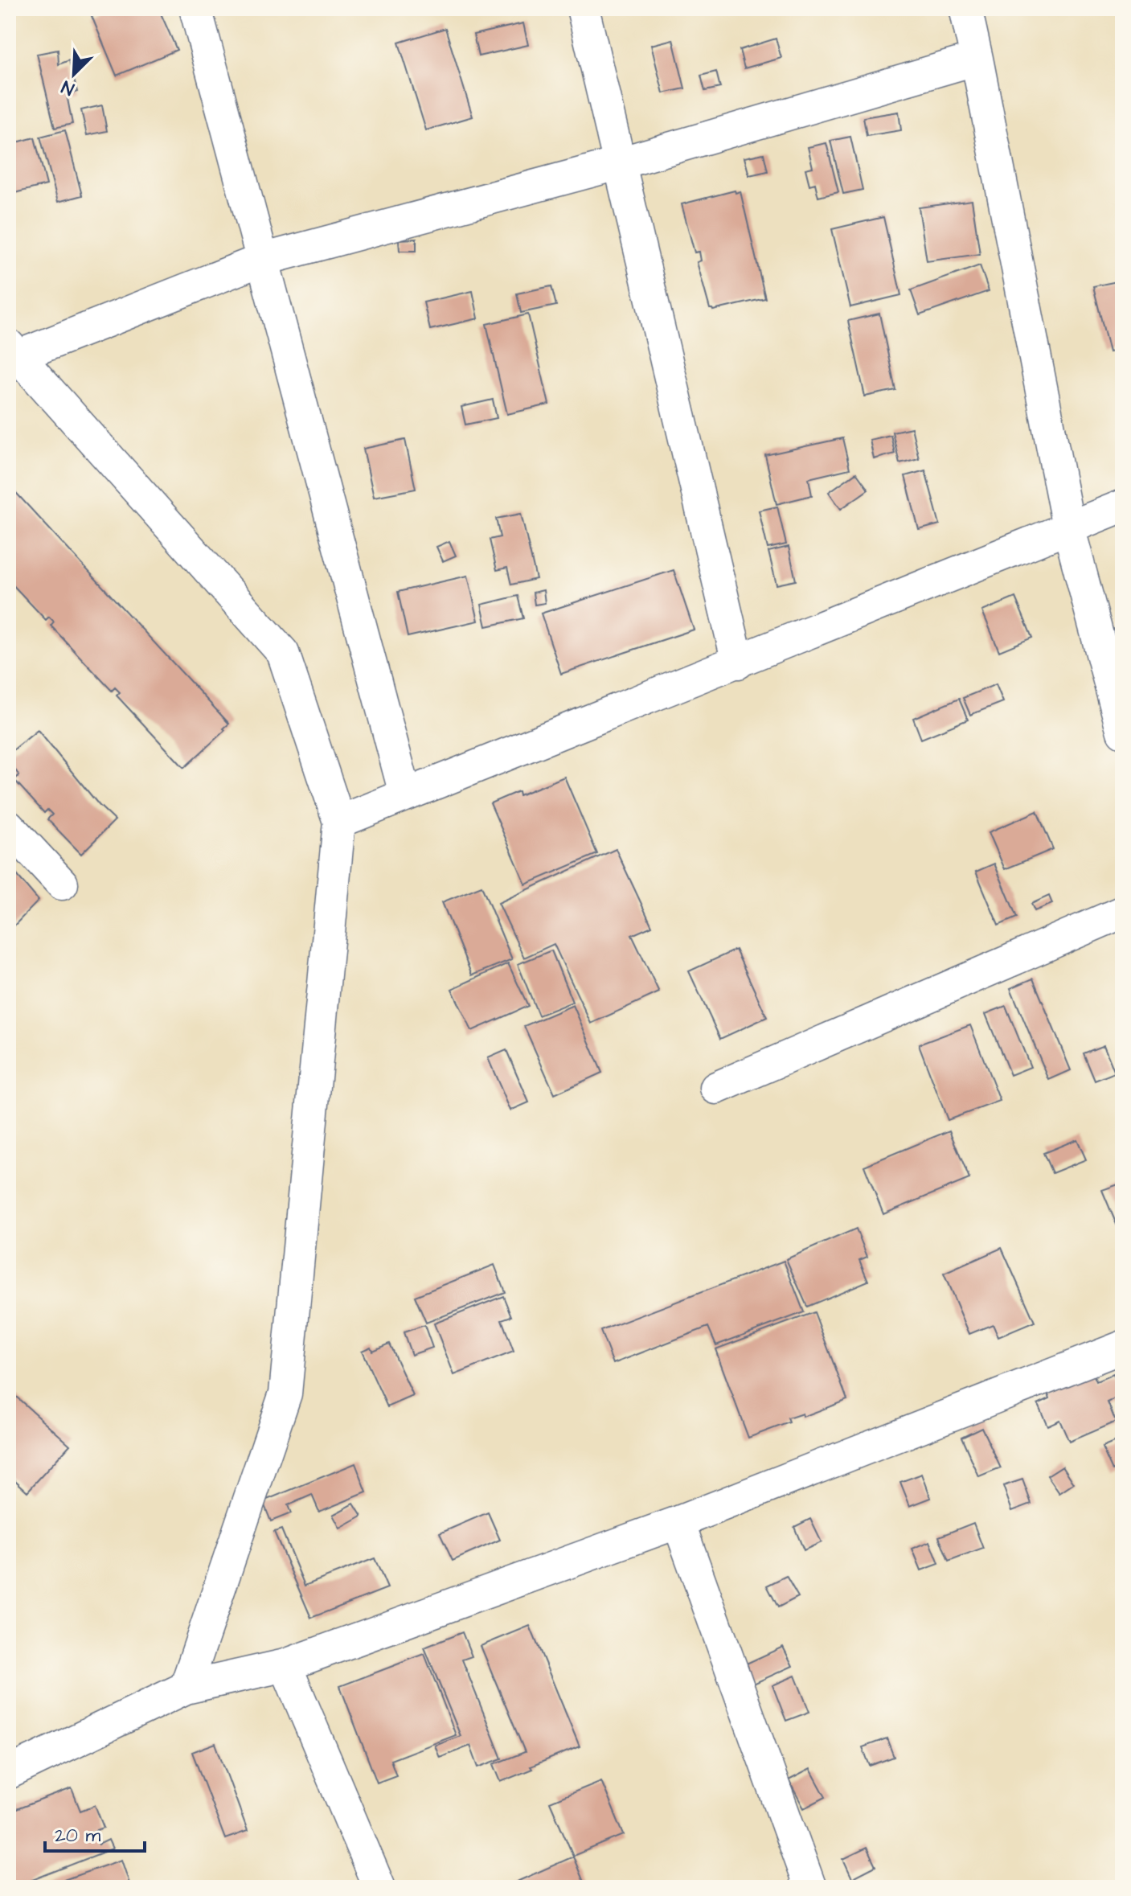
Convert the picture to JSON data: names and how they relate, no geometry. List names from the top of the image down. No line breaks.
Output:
{"scale_bar":"20 m","north":"bottom left"}
